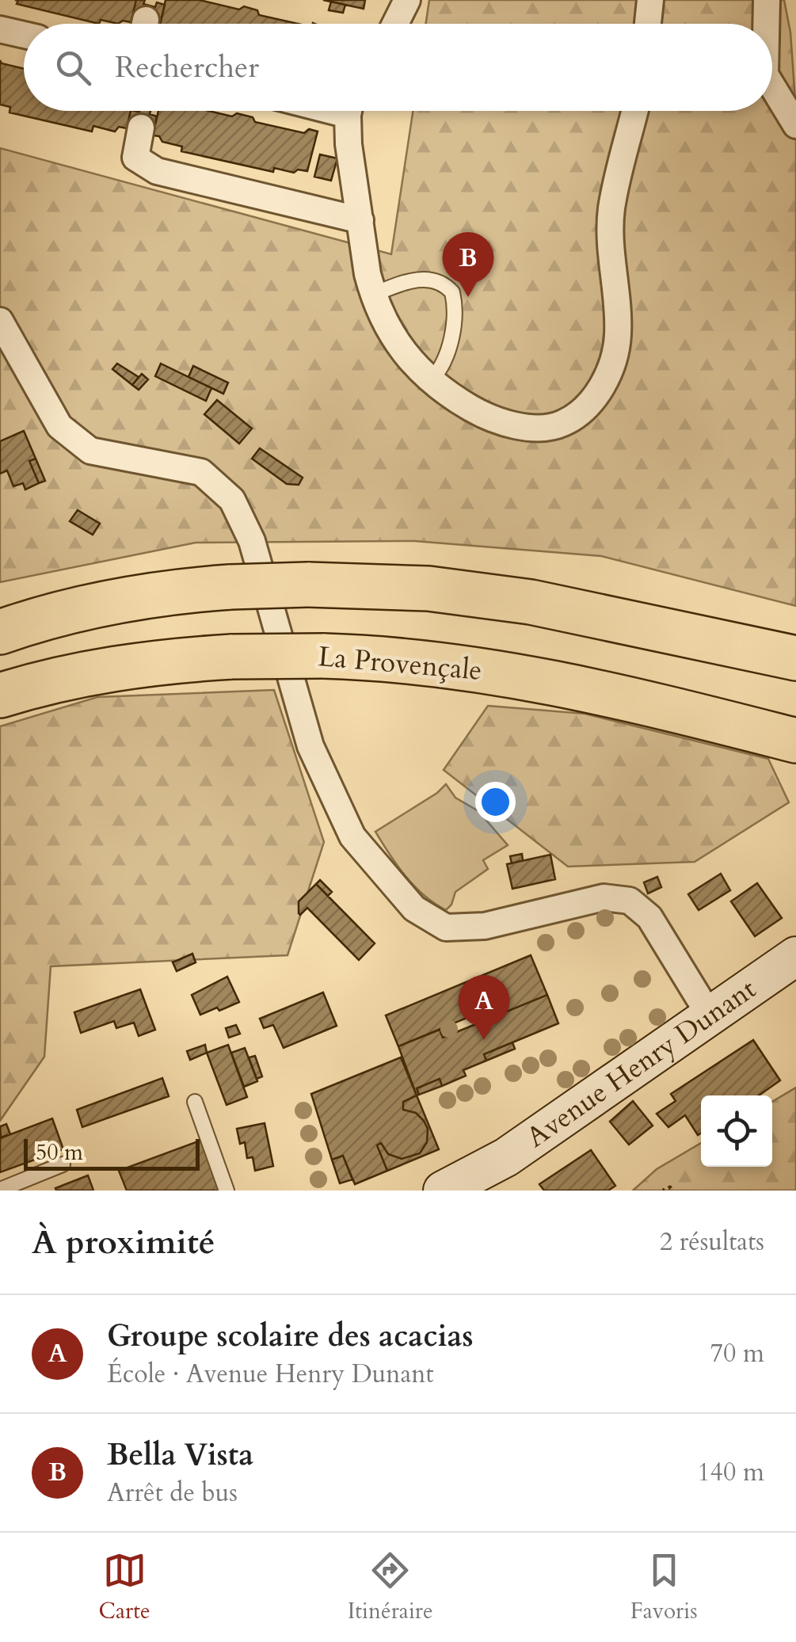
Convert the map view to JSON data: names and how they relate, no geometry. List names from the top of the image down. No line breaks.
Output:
{"streets":{"highway":["La Provençale"],"street":["Avenue Henry Dunant"]},"scale_bar":"50 m","page":{"search":"Rechercher","pins":["B","A"],"scale":"50 m","heading":["À proximité","2 résultats"],"list":[{"mark":"A","name":"Groupe scolaire des acacias","note":"École · Avenue Henry Dunant","value":"70 m"},{"mark":"B","name":"Bella Vista","note":"Arrêt de bus","value":"140 m"}],"nav":["Carte","Itinéraire","Favoris"]}}
